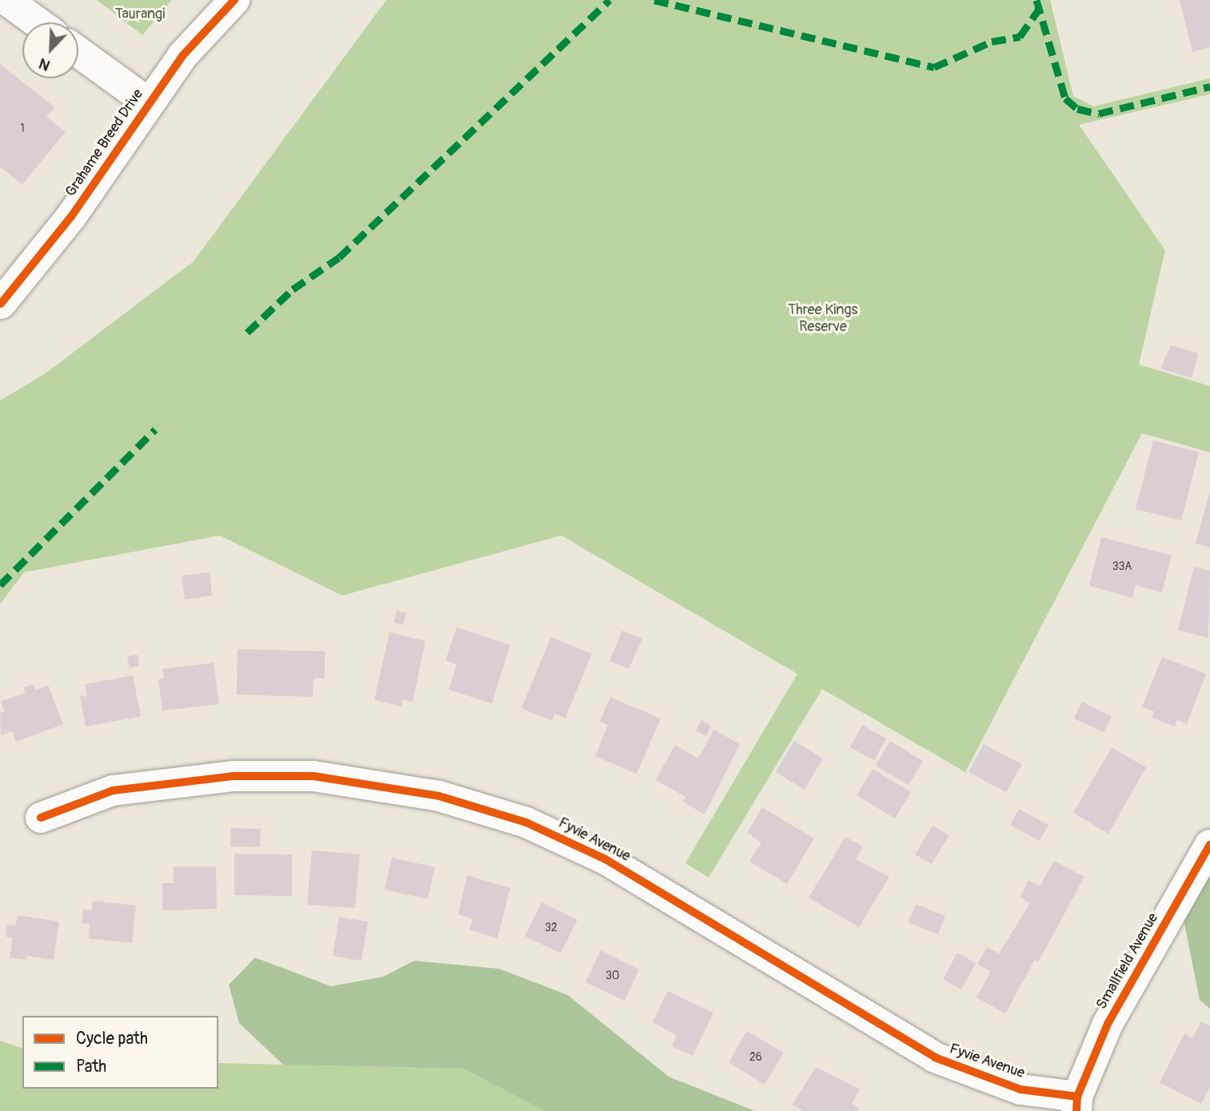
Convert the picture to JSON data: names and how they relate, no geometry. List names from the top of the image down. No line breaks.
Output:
{"streets":{"street":["Grahame Breed Drive","Fyvie Avenue","Smallfield Avenue"]},"crossings":[["Fyvie Avenue","Smallfield Avenue"]],"parks":["Taurangi","Three Kings Reserve"],"house_numbers":["1","33A","32","30","26"],"legend":["Cycle path","Path"],"north":"bottom left"}
